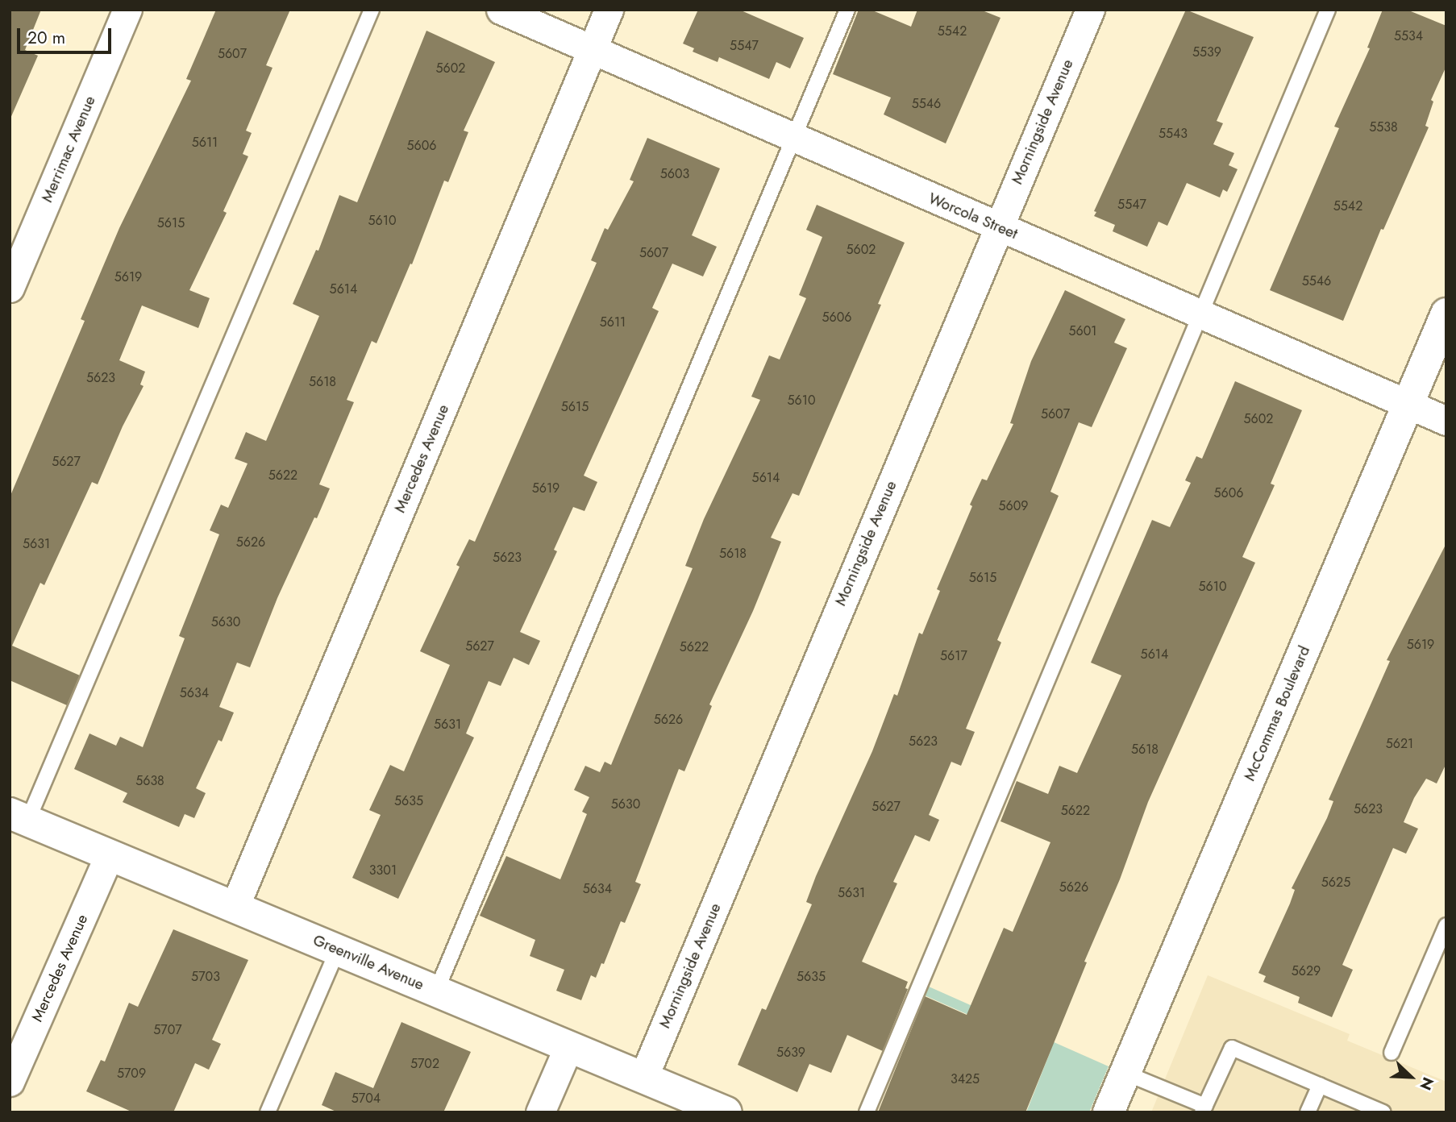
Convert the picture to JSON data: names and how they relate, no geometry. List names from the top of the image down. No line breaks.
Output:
{"streets":{"street":["Morningside Avenue","Merrimac Avenue","Worcola Street","Mercedes Avenue","McCommas Boulevard","Greenville Avenue"]},"crossings":[["Morningside Avenue","Worcola Street"],["Morningside Avenue","Greenville Avenue"],["Worcola Street","Mercedes Avenue"],["Worcola Street","McCommas Boulevard"],["Mercedes Avenue","Greenville Avenue"]],"house_numbers":["5542","5534","5547","5539","5607","5602","5546","5538","5543","5611","5606","5603","5547","5542","5610","5615","5602","5607","5619","5546","5614","5606","5611","5601","5623","5618","5610","5615","5607","5602","5627","5622","5614","5619","5606","5609","5626","5631","5618","5623","5615","5610","5630","5619","5627","5622","5614","5617","5634","5626","5631","5623","5621","5618","5638","5635","5630","5627","5623","5622","3301","5625","5626","5634","5631","5629","5703","5635","5707","5639","5702","5709","3425","5704"],"scale_bar":"20 m","north":"bottom right"}
